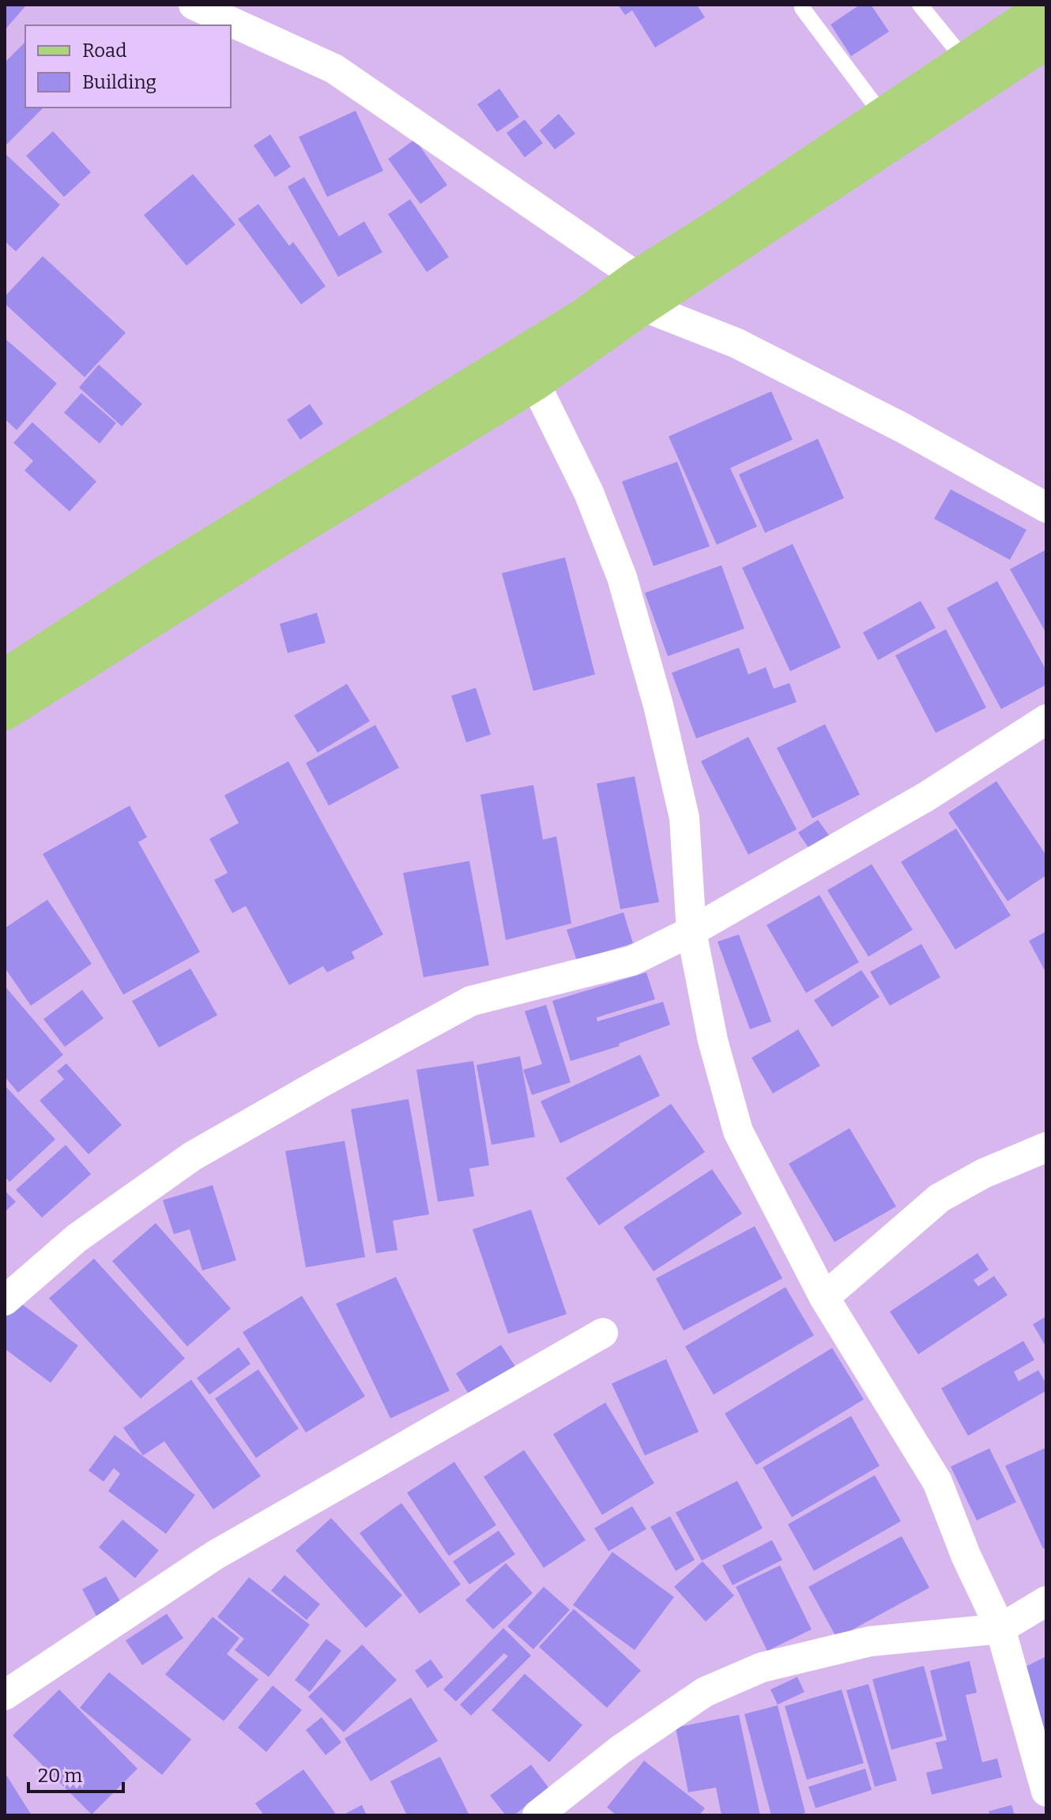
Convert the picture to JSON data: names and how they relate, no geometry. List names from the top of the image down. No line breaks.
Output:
{"legend":["Road","Building"],"scale_bar":"20 m"}
